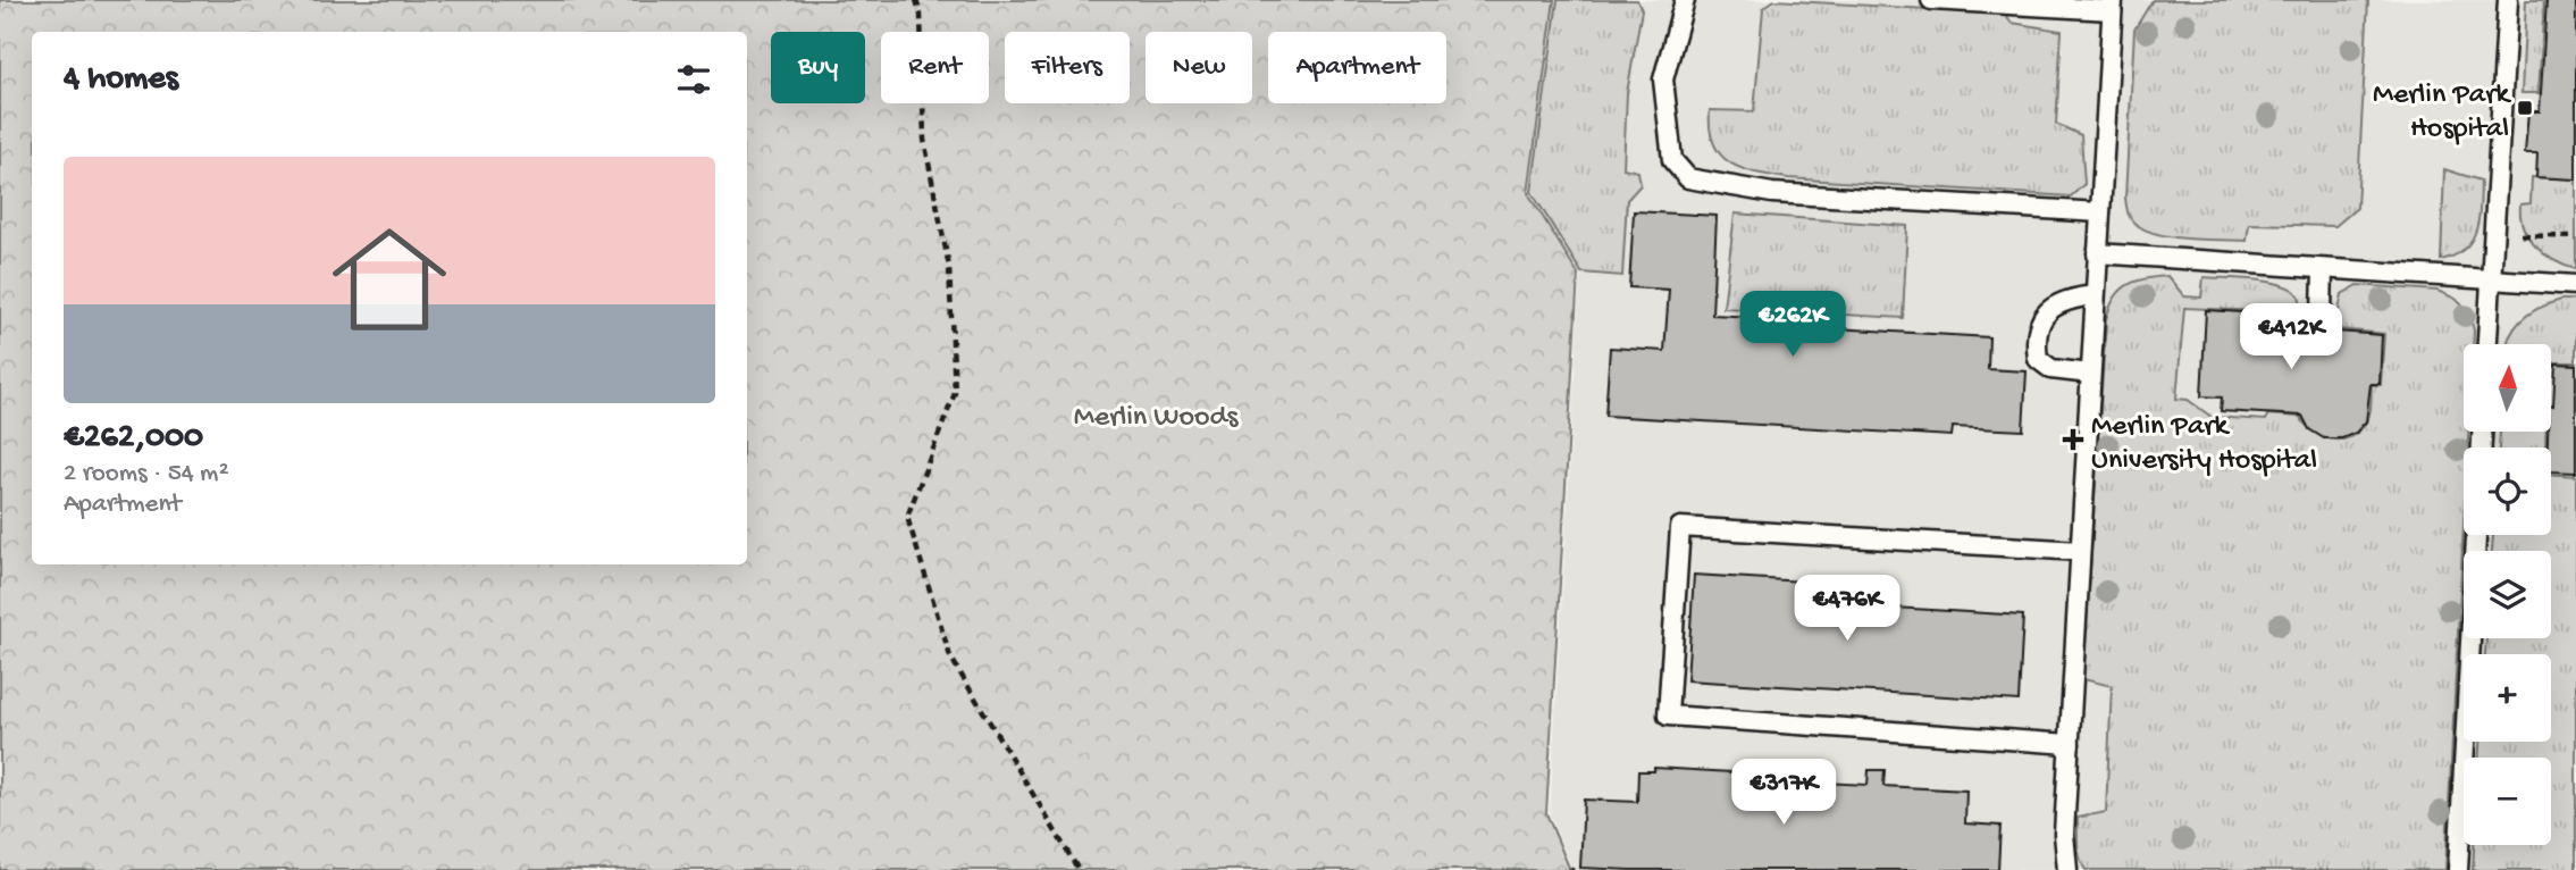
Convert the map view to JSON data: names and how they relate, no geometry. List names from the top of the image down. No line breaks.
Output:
{"parks":["Merlin Woods"],"places":{"transit":["Merlin Park Hospital"],"health":["Merlin Park University Hospital"]},"north":"top","page":{"chip":["Buy","Rent","Filters","New","Apartment"],"heading":"4 homes","list":[{"name":"€262,000","note":"2 rooms · 54 m² · Apartment"}],"price":["€262K","€412K","€476K","€317K"],"map_buttons":["+","−"]}}
